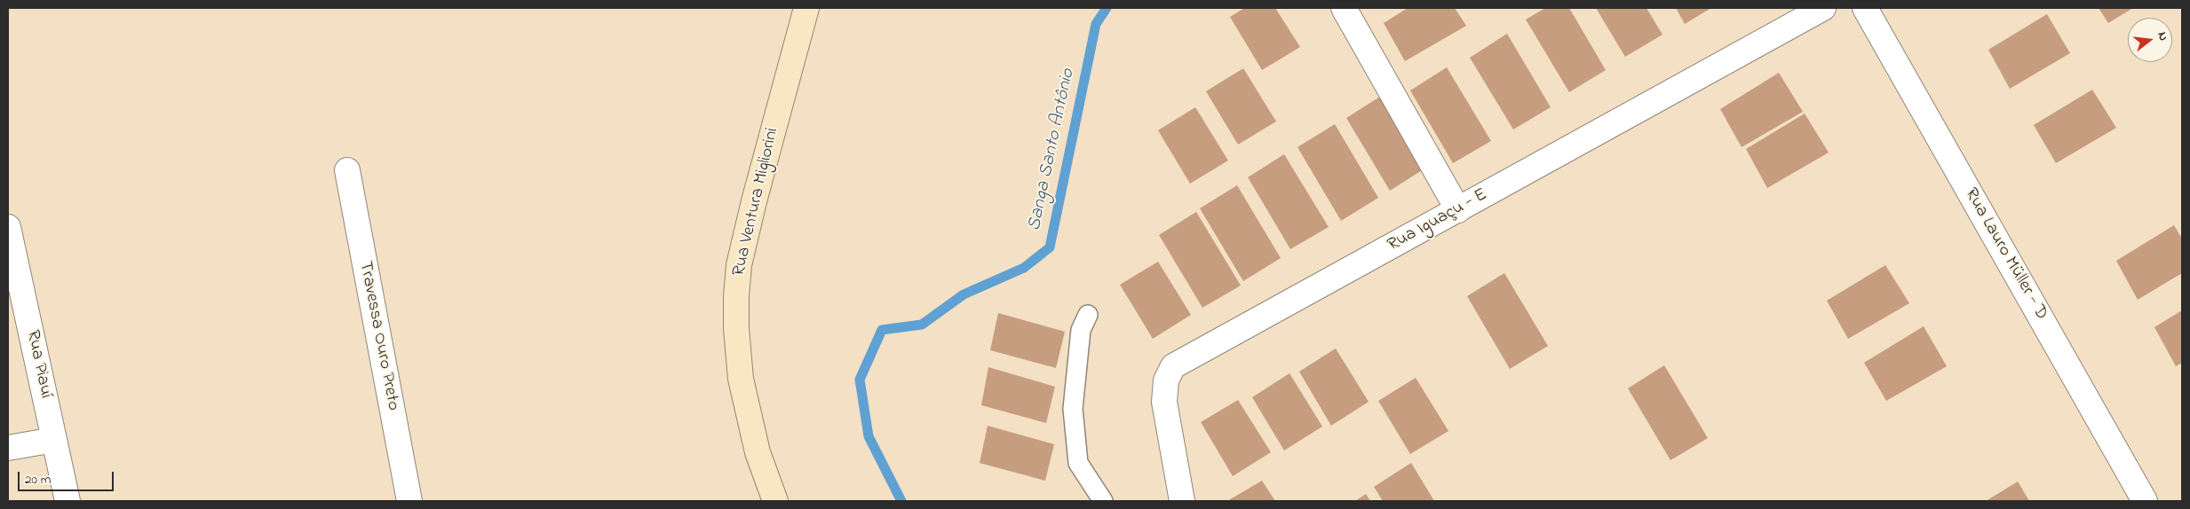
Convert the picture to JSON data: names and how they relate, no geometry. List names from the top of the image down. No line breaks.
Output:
{"streets":{"street":["Rua Ventura Migliorini","Rua Iguaçu - E","Rua Lauro Müller - D","Travessa Ouro Preto","Rua Piauí"]},"water":["Sanga Santo Antônio"],"scale_bar":"20 m","north":"right"}
